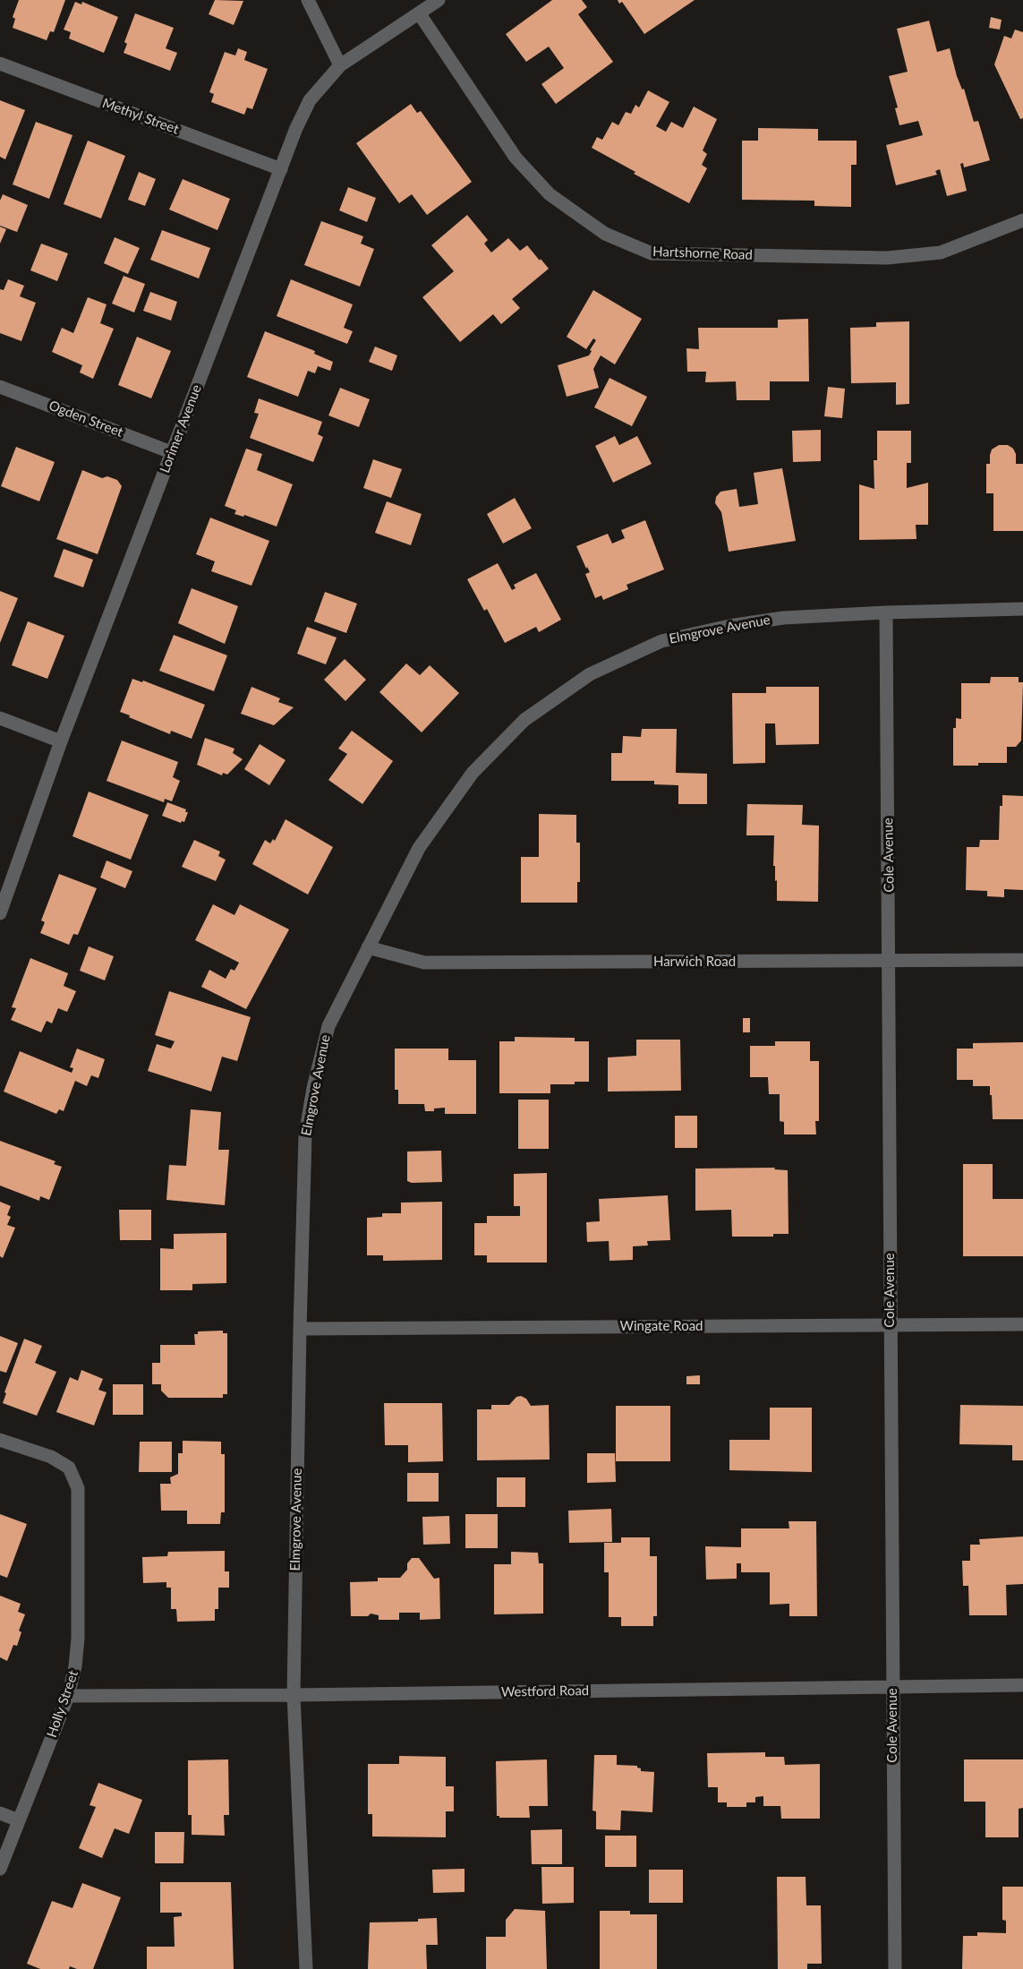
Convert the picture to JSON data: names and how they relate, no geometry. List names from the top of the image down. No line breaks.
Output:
{"streets":{"street":["Methyl Street","Hartshorne Road","Ogden Street","Lorimer Avenue","Elmgrove Avenue","Cole Avenue","Harwich Road","Wingate Road","Westford Road","Holly Street"]},"crossings":[["Methyl Street","Lorimer Avenue"],["Hartshorne Road","Lorimer Avenue"],["Ogden Street","Lorimer Avenue"],["Elmgrove Avenue","Cole Avenue"],["Elmgrove Avenue","Harwich Road"],["Elmgrove Avenue","Wingate Road"],["Elmgrove Avenue","Westford Road"],["Cole Avenue","Harwich Road"],["Cole Avenue","Wingate Road"],["Cole Avenue","Westford Road"],["Westford Road","Holly Street"]]}
